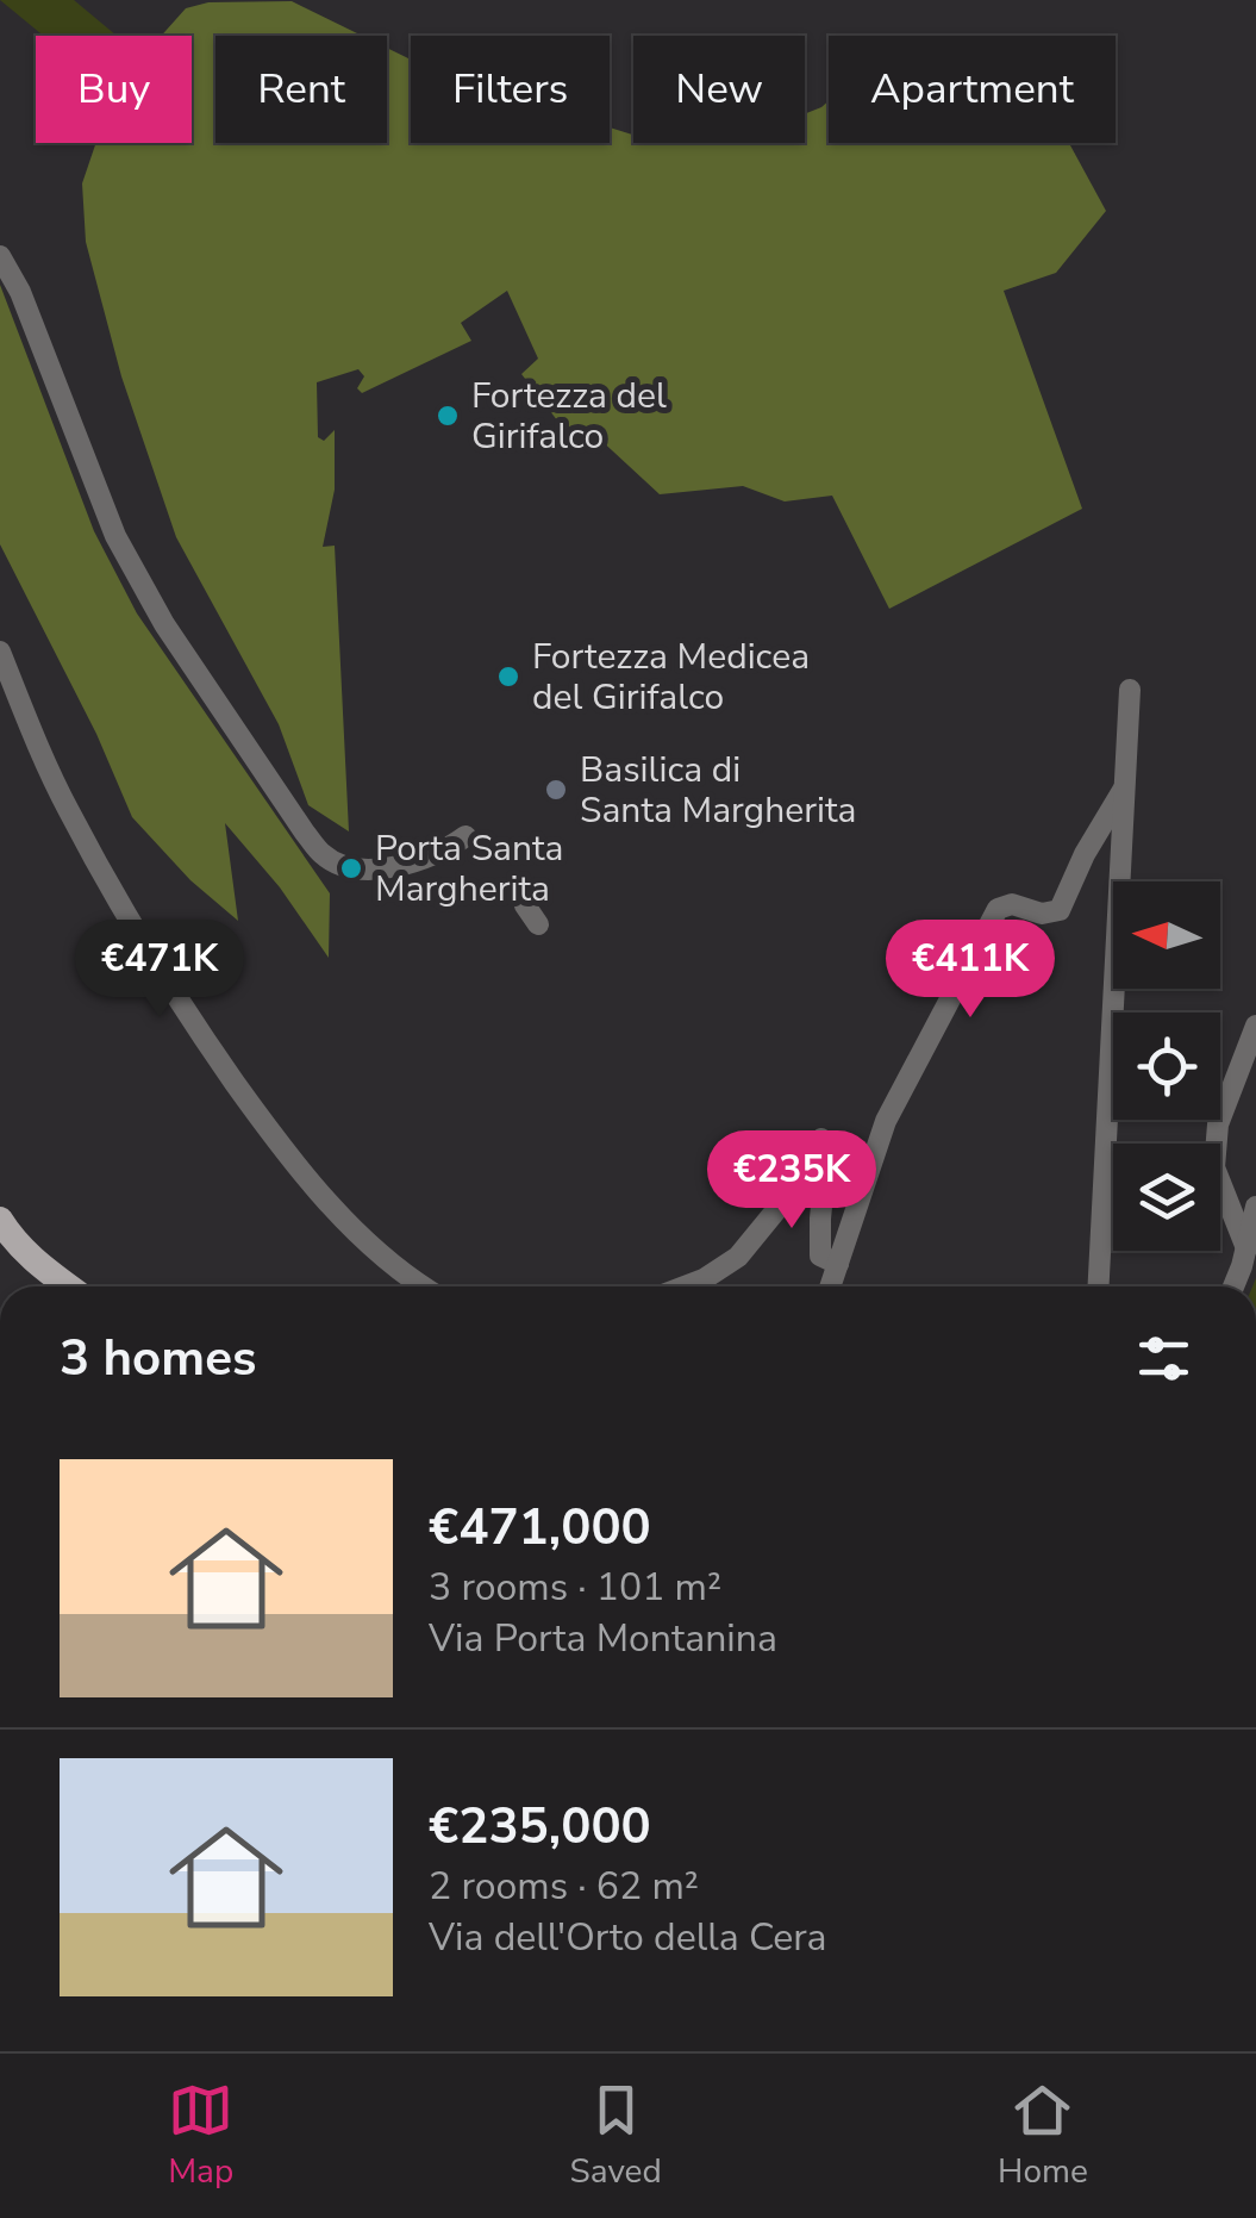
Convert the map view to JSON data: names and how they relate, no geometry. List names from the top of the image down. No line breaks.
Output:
{"places":["Fortezza del Girifalco","Fortezza Medicea del Girifalco","Basilica di Santa Margherita","Porta Santa Margherita"],"north":"left","page":{"chip":["Buy","Rent","Filters","New","Apartment"],"price":["€471K","€411K","€235K"],"heading":"3 homes","list":[{"name":"€471,000","note":"3 rooms · 101 m² · Via Porta Montanina"},{"name":"€235,000","note":"2 rooms · 62 m² · Via dell'Orto della Cera"}],"tabs":["Map","Saved","Home"]}}
